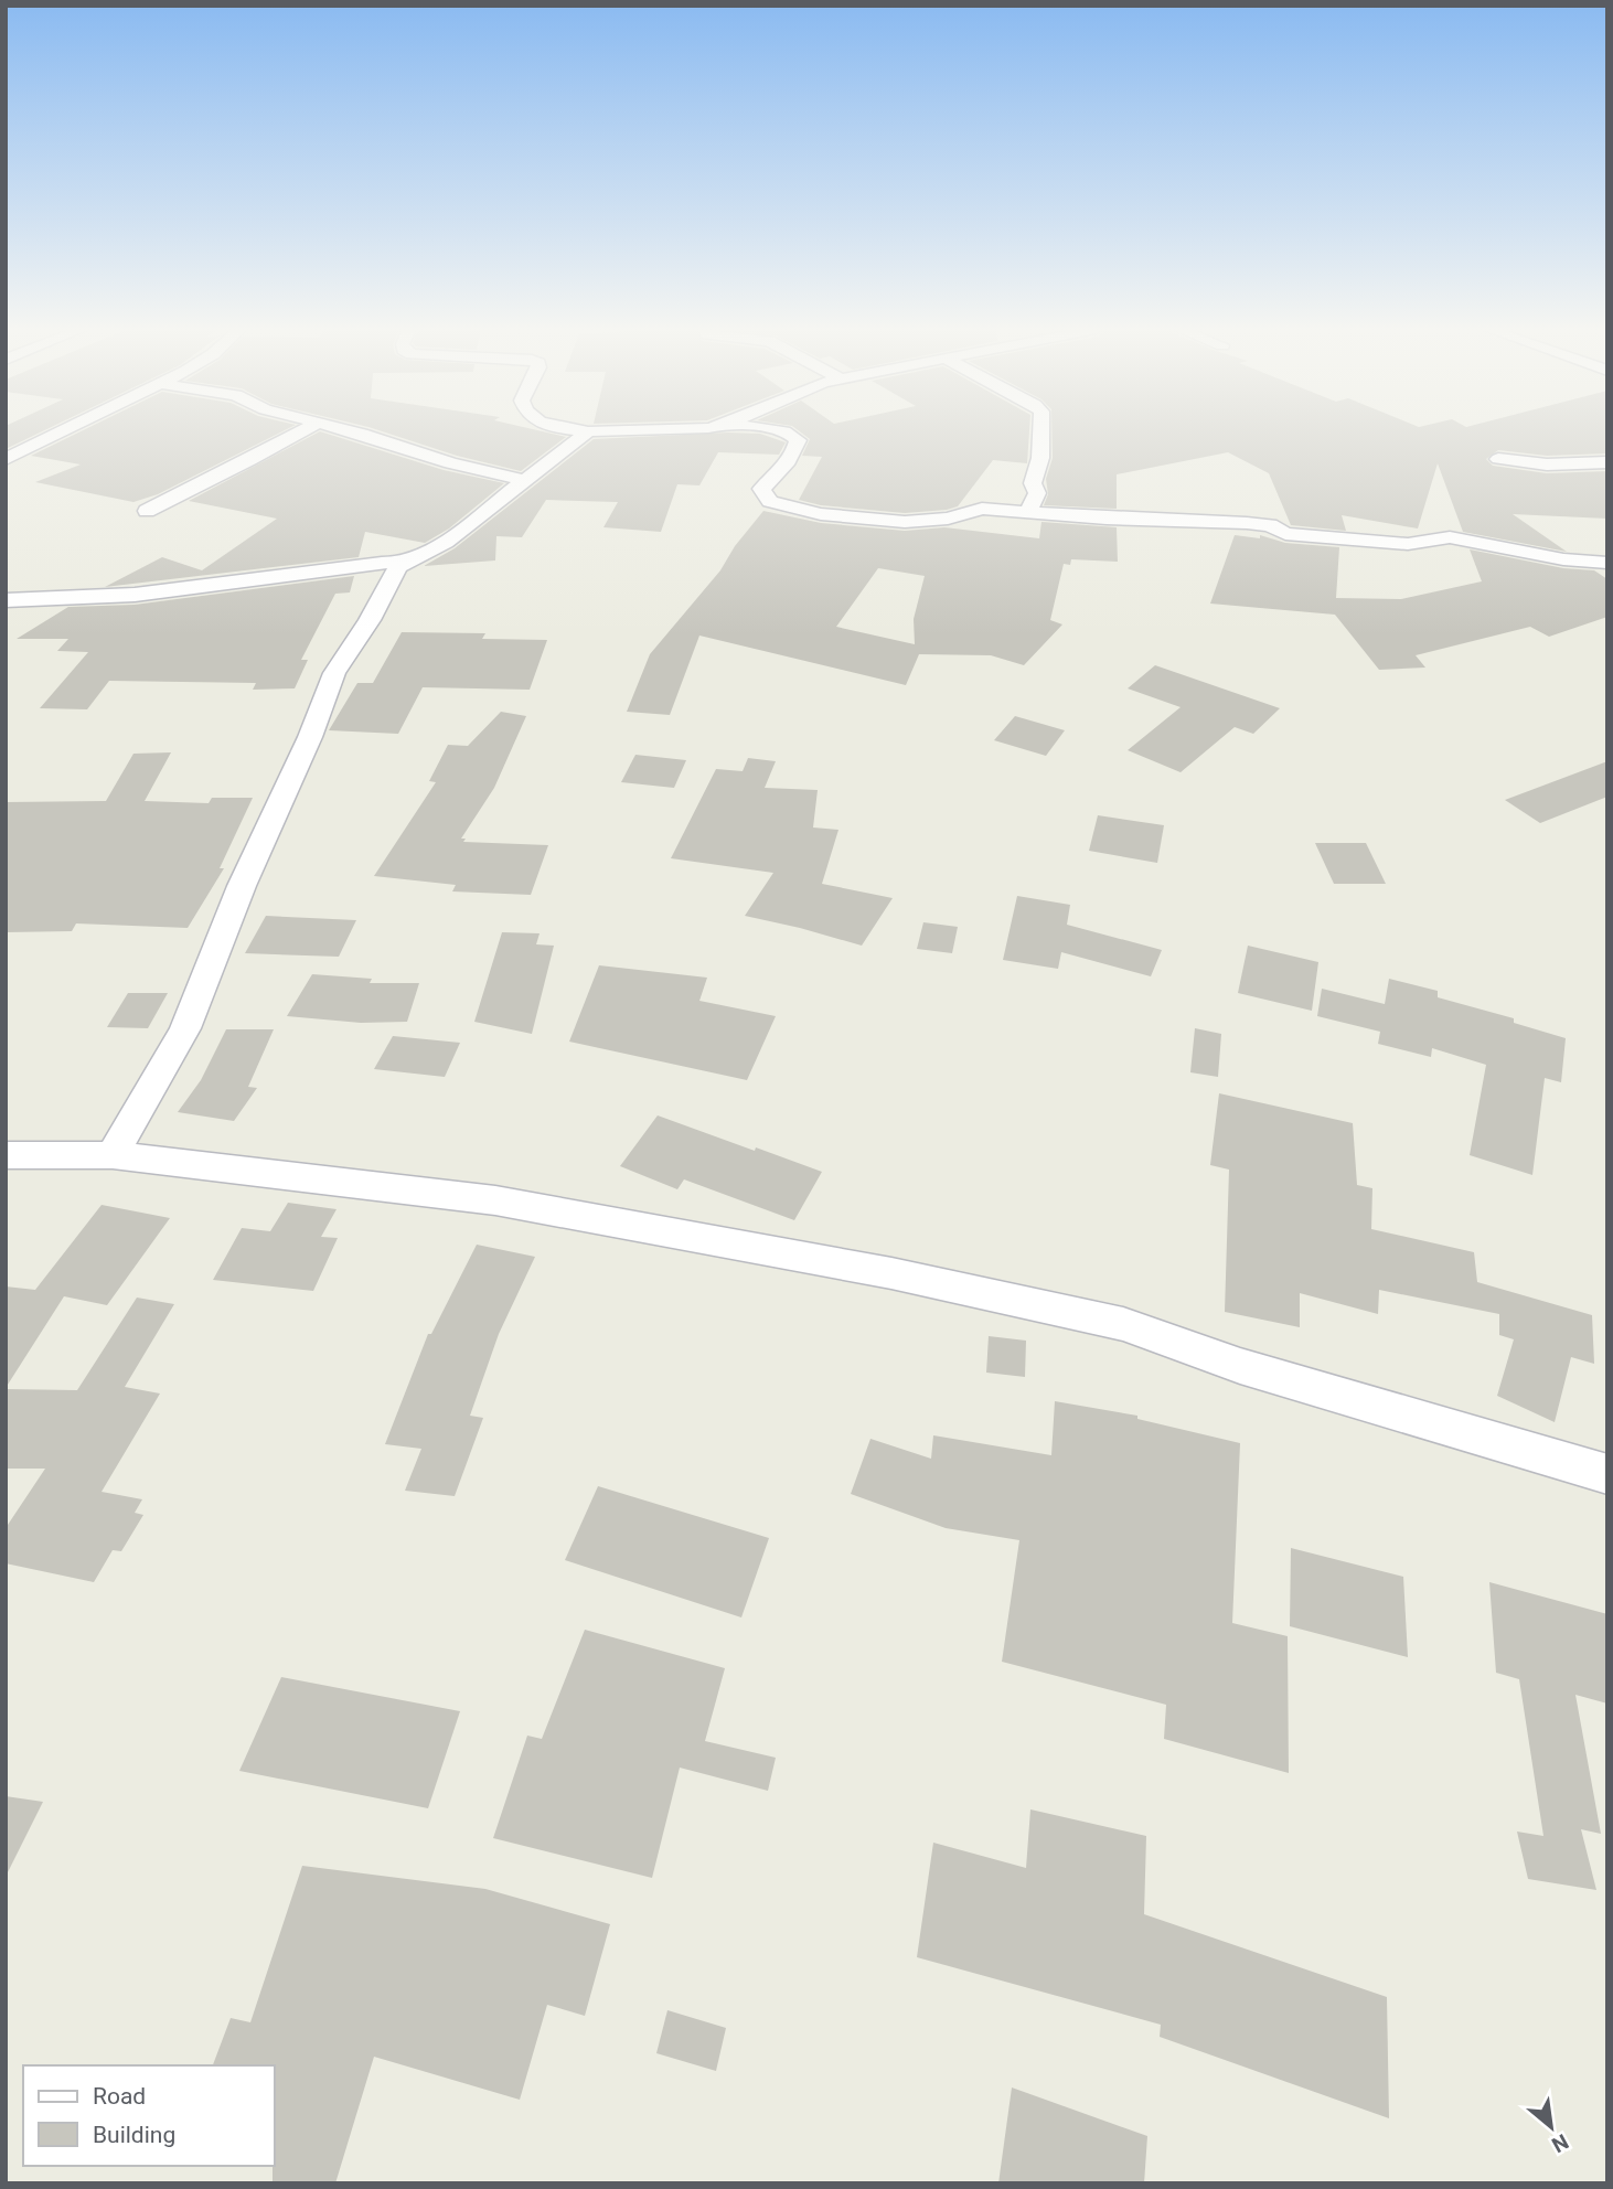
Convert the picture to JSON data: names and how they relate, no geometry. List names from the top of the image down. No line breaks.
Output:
{"legend":["Road","Building"],"north":"bottom right"}
